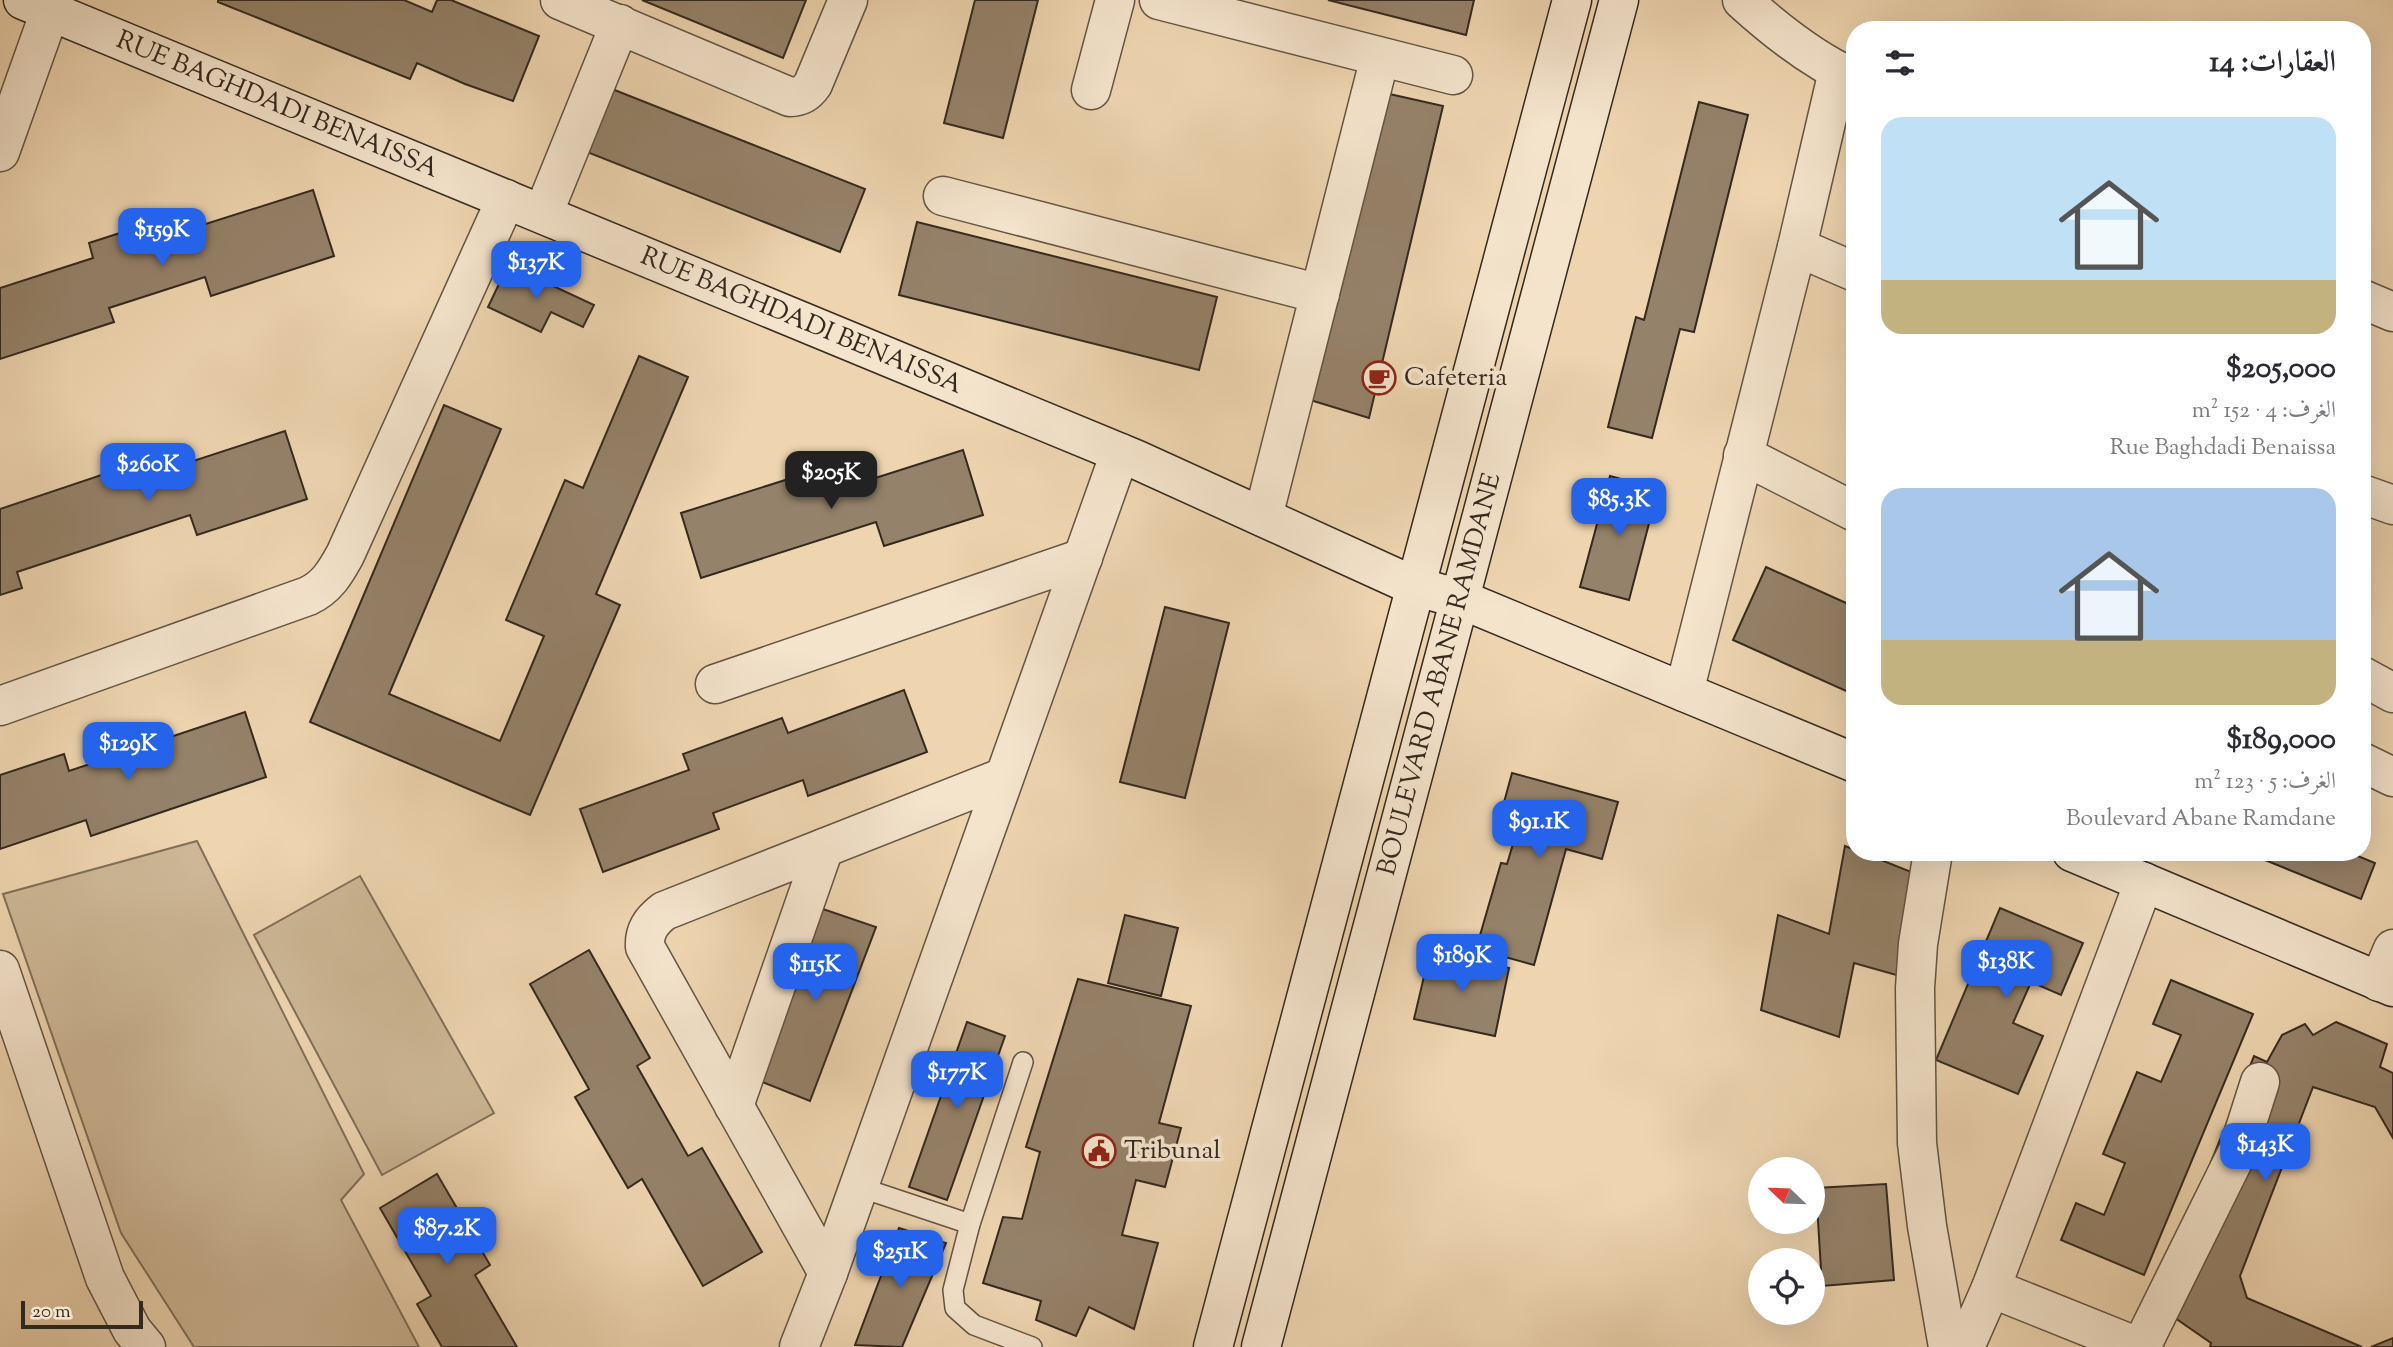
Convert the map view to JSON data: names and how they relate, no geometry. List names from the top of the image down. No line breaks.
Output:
{"streets":{"street":["RUE BAGHDADI BENAISSA","BOULEVARD ABANE RAMDANE"]},"crossings":[["RUE BAGHDADI BENAISSA","BOULEVARD ABANE RAMDANE"]],"places":{"cafe":["Cafeteria"],"public building":["Tribunal"]},"scale_bar":"20 m","north":"top left","page":{"heading":"العقارات: 14","list":[{"name":"$205,000","note":"الغرف: 4 · 152 m² · Rue Baghdadi Benaissa"},{"name":"$189,000","note":"الغرف: 5 · 123 m² · Boulevard Abane Ramdane"}],"price":["$159K","$137K","$260K","$205K","$85.3K","$129K","$91.1K","$189K","$138K","$115K","$177K","$143K","$87.2K","$251K"],"scale":"20 m"}}
